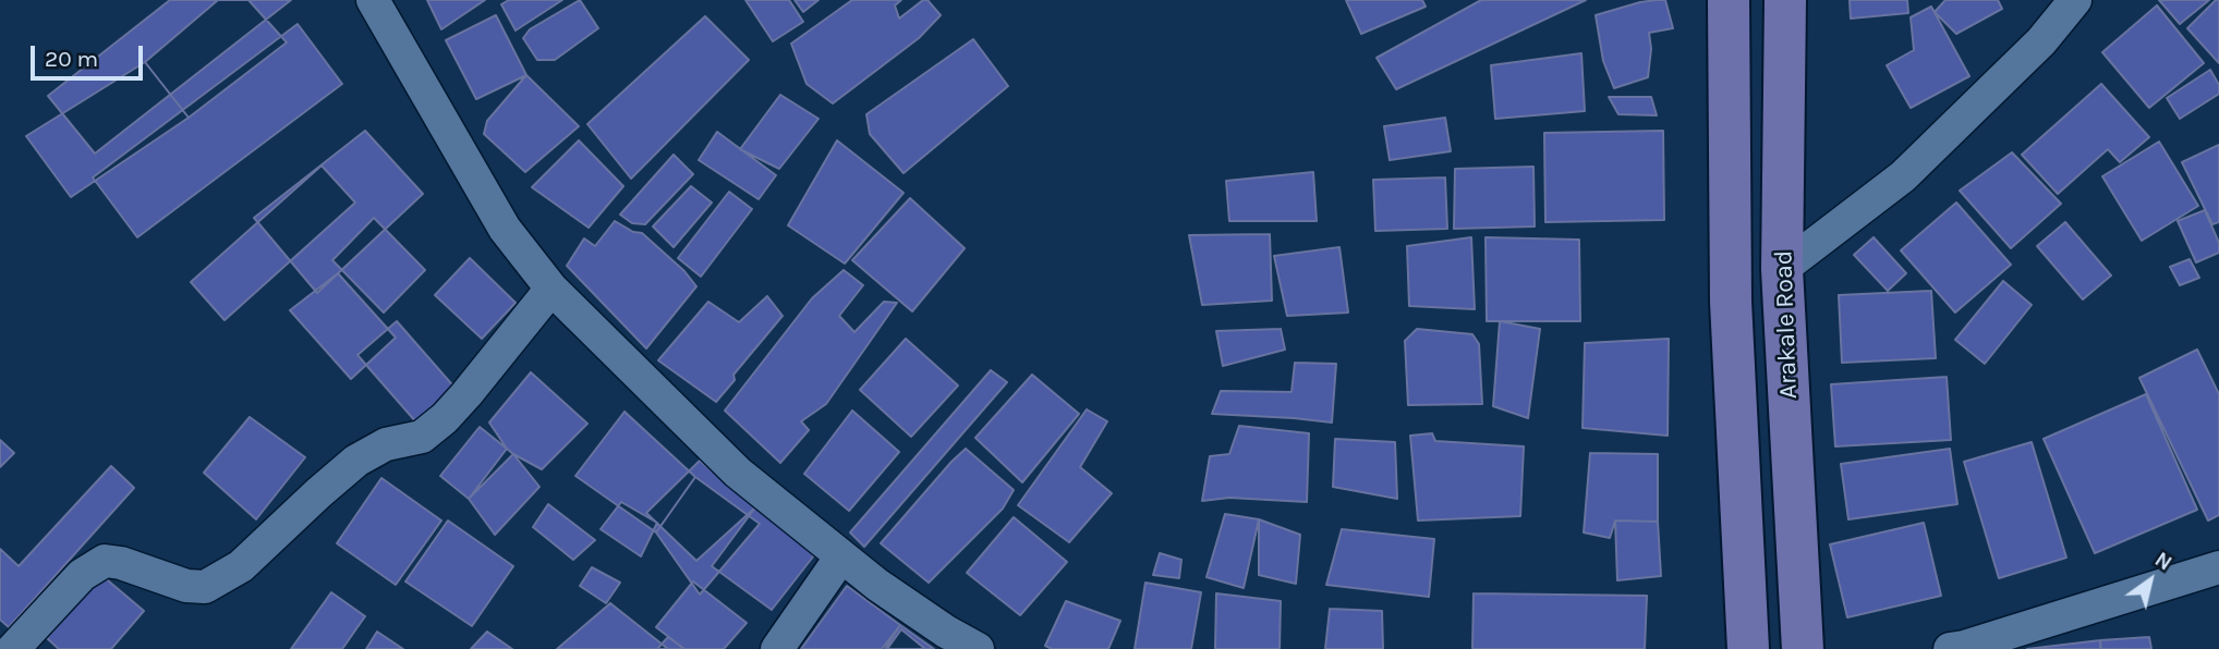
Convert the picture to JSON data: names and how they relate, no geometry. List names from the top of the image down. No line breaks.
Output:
{"streets":{"main road":["Arakale Road"]},"scale_bar":"20 m","north":"top right"}
